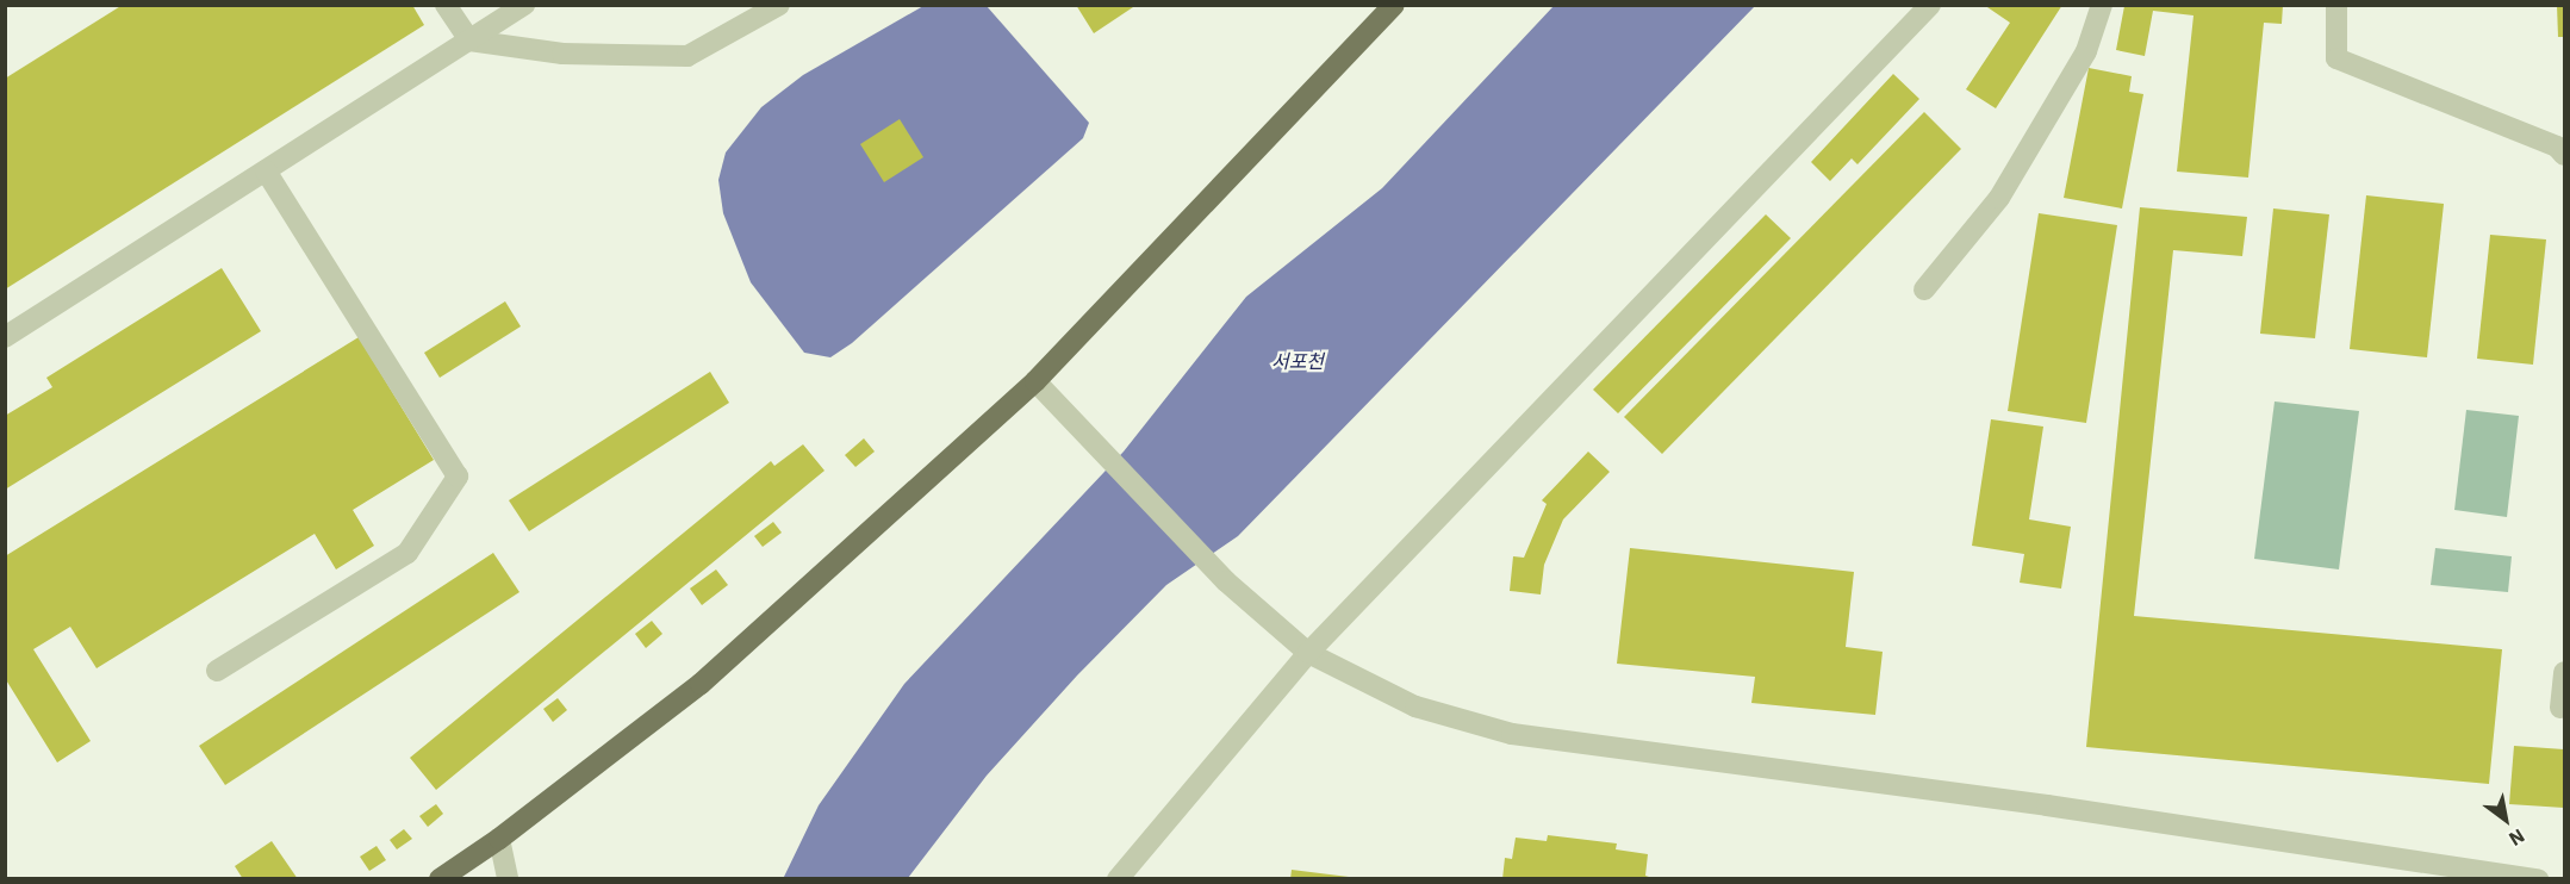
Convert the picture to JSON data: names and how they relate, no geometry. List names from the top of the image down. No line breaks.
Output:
{"water":["서포천"],"north":"bottom right"}
